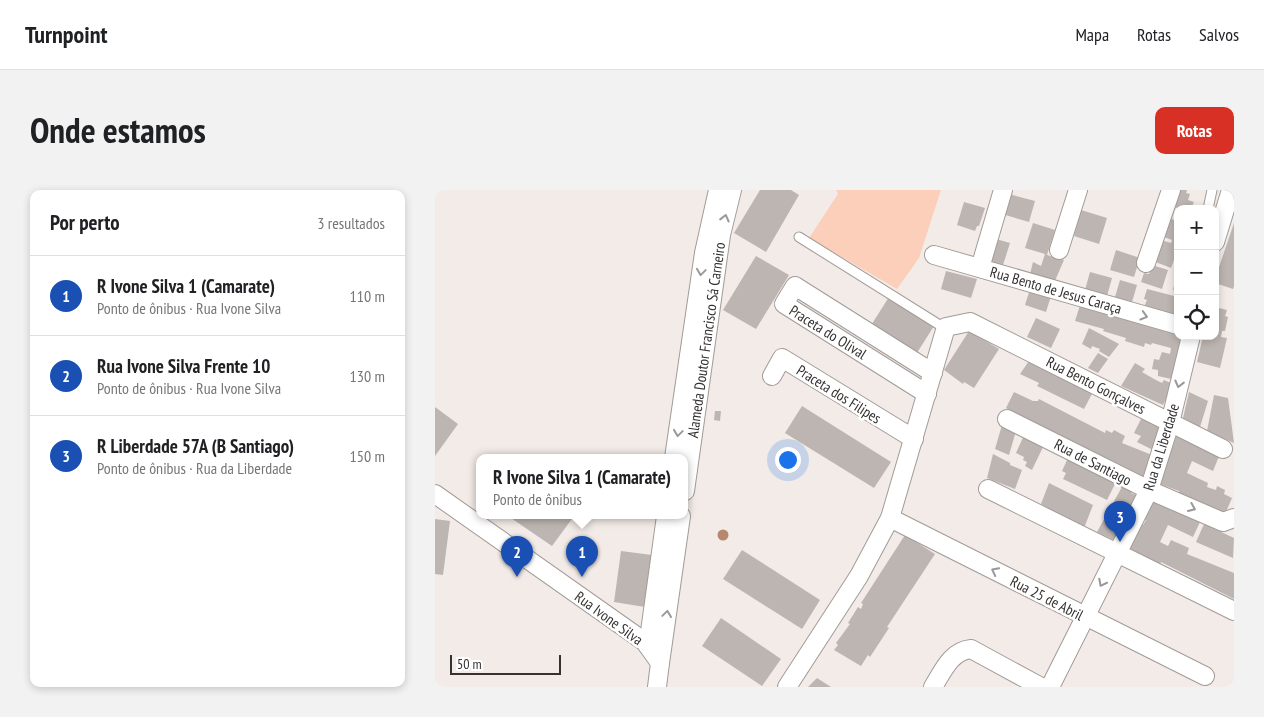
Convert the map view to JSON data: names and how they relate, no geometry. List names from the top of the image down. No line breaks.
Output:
{"streets":{"street":["Rua Bento de Jesus Caraça","Praceta do Olival","Alameda Doutor Francisco Sá Carneiro","Rua Bento Gonçalves","Praceta dos Filipes","Rua da Liberdade","Rua de Santiago","Rua 25 de Abril","Rua Ivone Silva"]},"crossings":[["Rua Bento Gonçalves","Rua da Liberdade"],["Rua da Liberdade","Rua de Santiago"],["Rua da Liberdade","Rua 25 de Abril"]],"one_way":["Rua Bento de Jesus Caraça","Rua da Liberdade"],"scale_bar":"50 m","page":{"header":"Turnpoint","nav":["Mapa","Rotas","Salvos"],"title":"Onde estamos","buttons":"Rotas","heading":["Por perto","3 resultados"],"map_buttons":["+","−"],"list":[{"mark":"1","name":"R Ivone Silva 1 (Camarate)","note":"Ponto de ônibus · Rua Ivone Silva","value":"110 m"},{"mark":"2","name":"Rua Ivone Silva Frente 10","note":"Ponto de ônibus · Rua Ivone Silva","value":"130 m"},{"mark":"3","name":"R Liberdade 57A (B Santiago)","note":"Ponto de ônibus · Rua da Liberdade","value":"150 m"}],"popup":["R Ivone Silva 1 (Camarate)","Ponto de ônibus"],"pins":["3","1","2"],"scale":"50 m"}}
